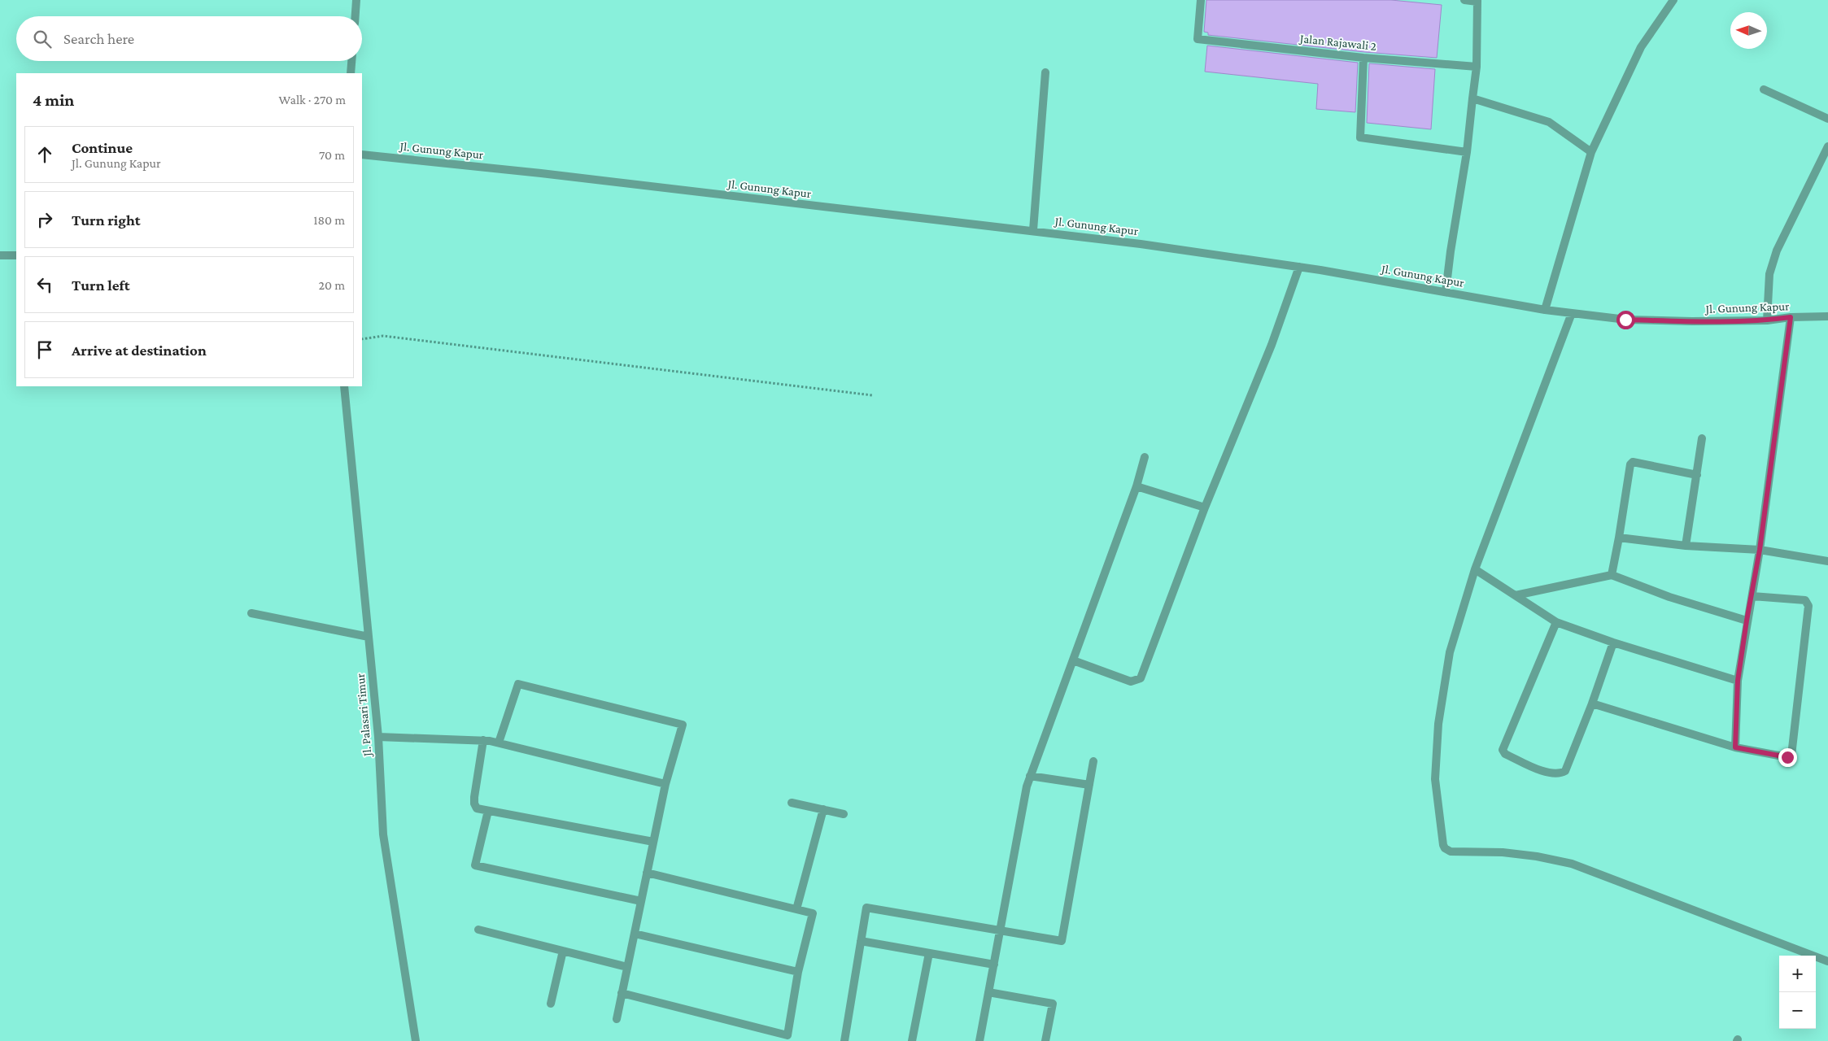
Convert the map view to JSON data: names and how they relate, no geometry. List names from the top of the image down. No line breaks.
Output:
{"streets":{"street":["Jalan Rajawali 2","Jl. Gunung Kapur","Jl. Palasari Timur"]},"north":"left","page":{"search":"Search here","heading":["4 min","Walk · 270 m"],"list":[["Continue","Jl. Gunung Kapur","70 m"],["Turn right","180 m"],["Turn left","20 m"],"Arrive at destination"],"map_buttons":["+","−"]}}
